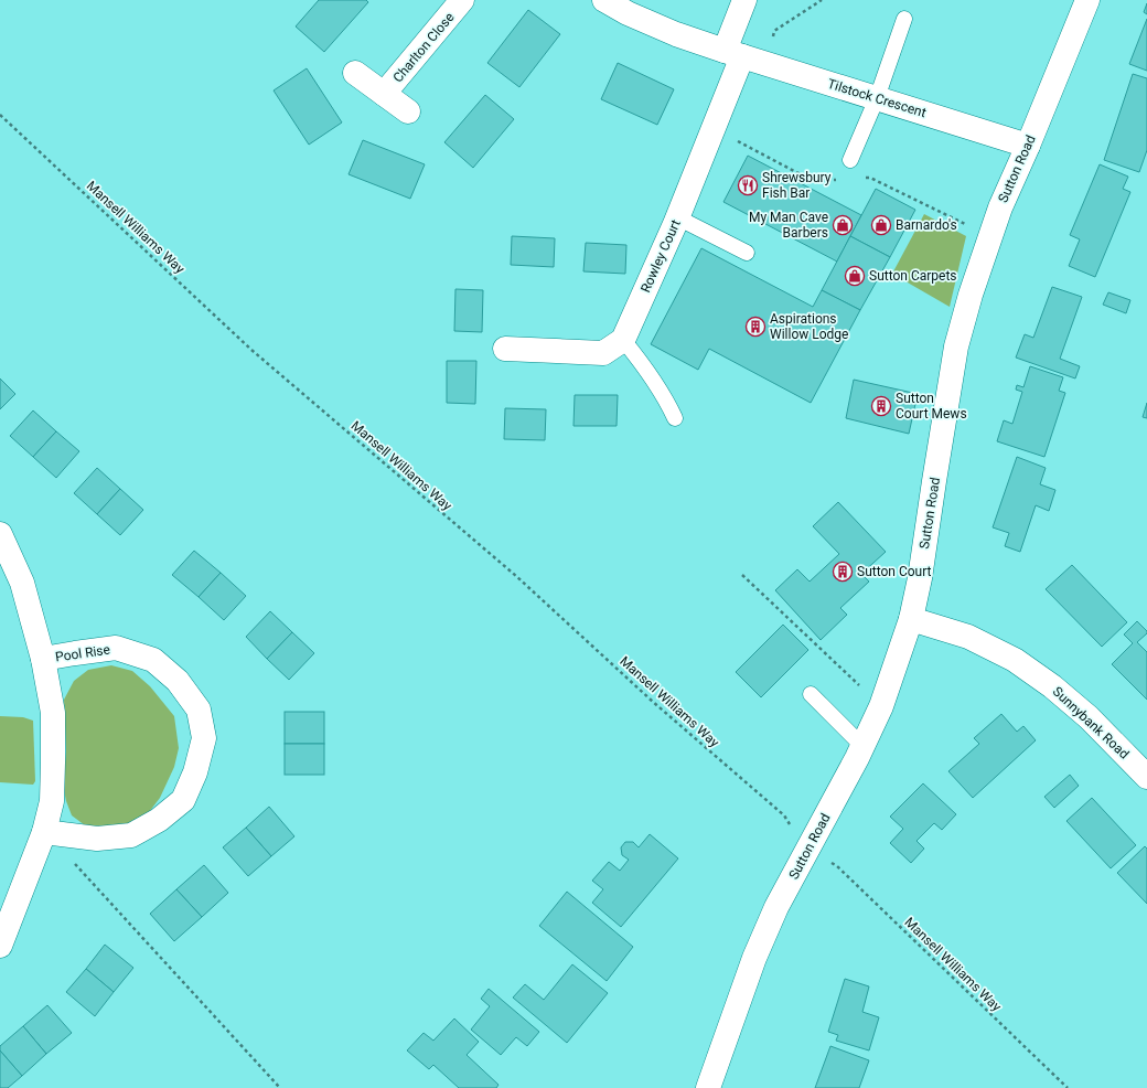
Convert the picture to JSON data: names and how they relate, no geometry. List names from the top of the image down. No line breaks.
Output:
{"streets":{"street":["Charlton Close","Tilstock Crescent","Sutton Road","Rowley Court","Pool Rise","Sunnybank Road"],"path":["Mansell Williams Way"]},"crossings":[["Tilstock Crescent","Sutton Road"],["Tilstock Crescent","Rowley Court"],["Sutton Road","Sunnybank Road"]],"places":{"restaurant":["Shrewsbury Fish Bar"],"shop":["My Man Cave Barbers","Barnardo's","Sutton Carpets"],"building":["Aspirations Willow Lodge","Sutton Court Mews","Sutton Court"]}}
